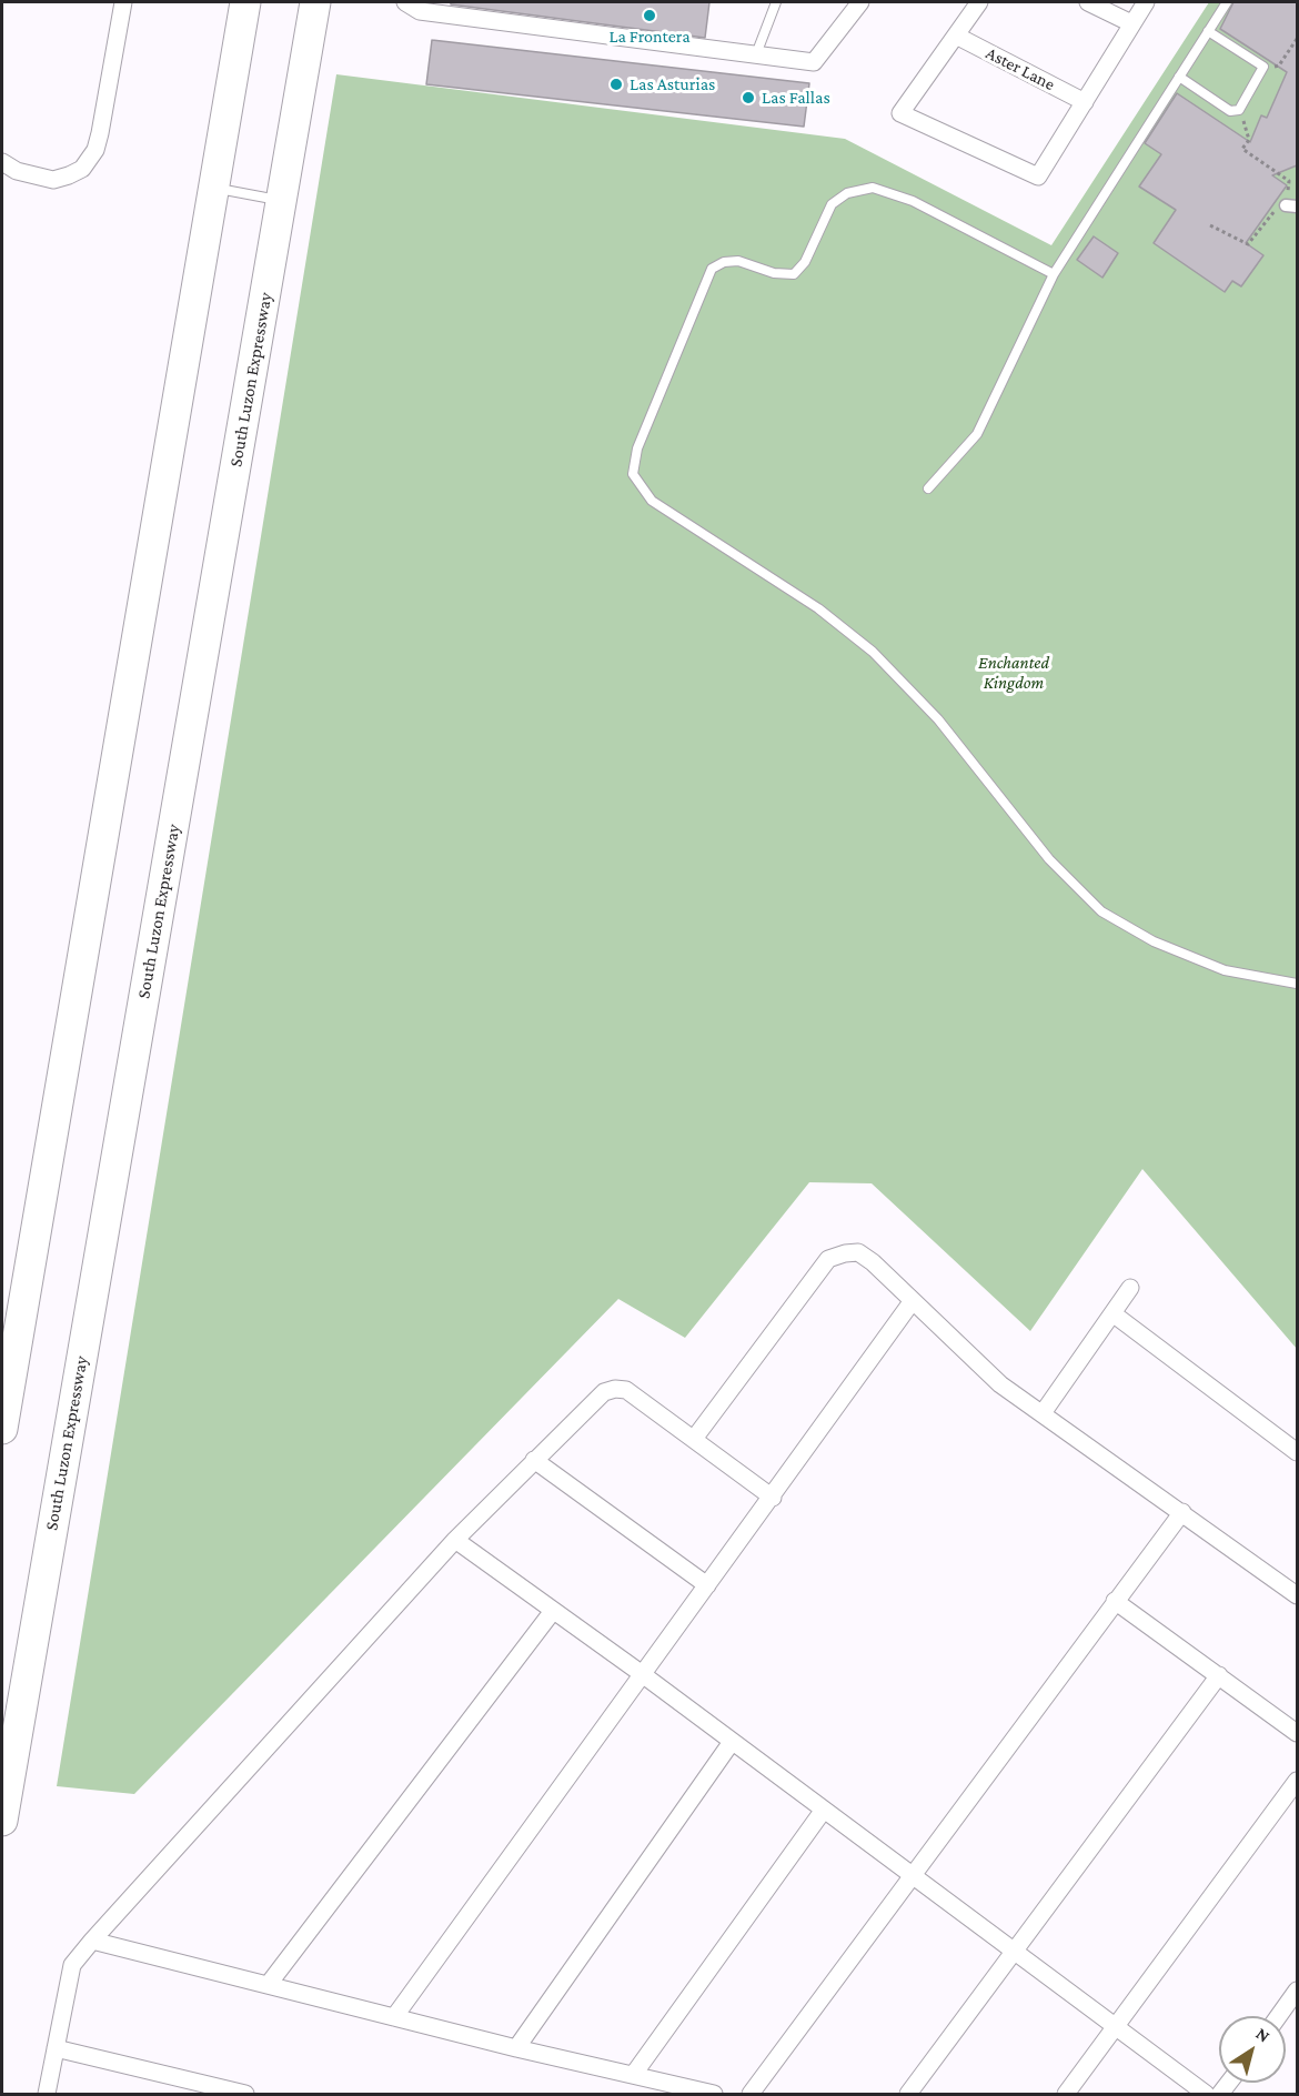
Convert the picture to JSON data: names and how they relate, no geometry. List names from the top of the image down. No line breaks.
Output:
{"streets":{"highway":["South Luzon Expressway"],"street":["Aster Lane"]},"parks":["Enchanted Kingdom"],"places":["La Frontera","Las Asturias","Las Fallas"],"north":"top right"}
